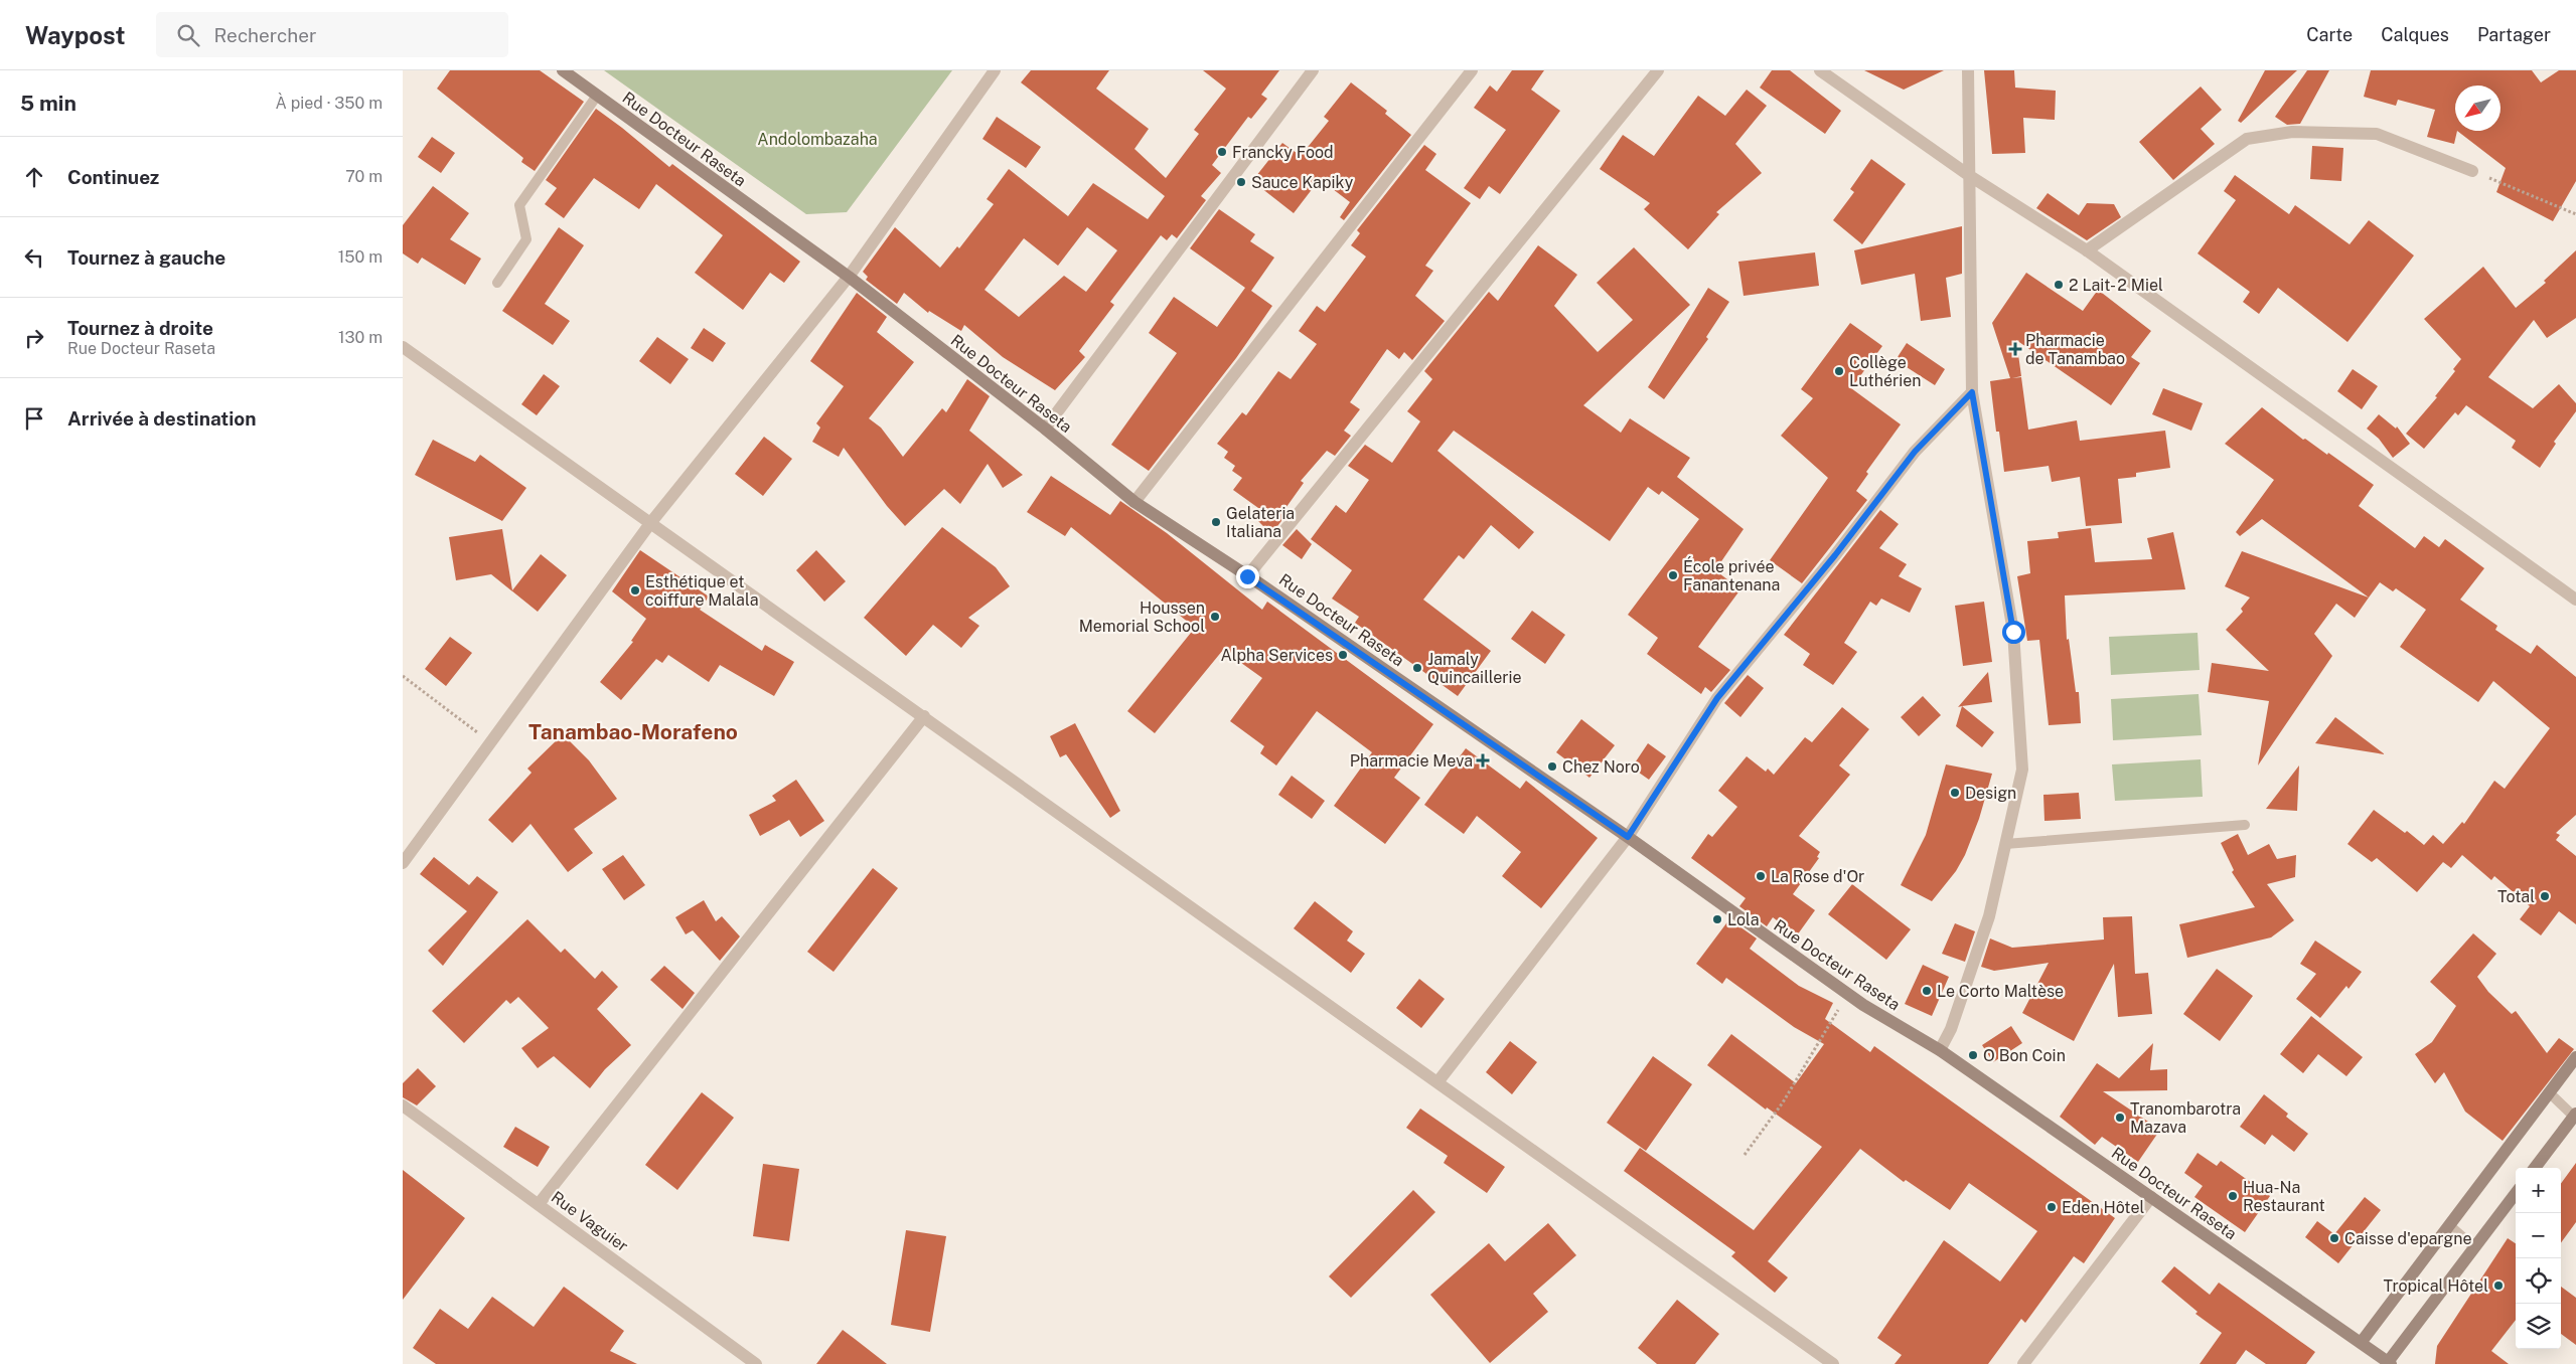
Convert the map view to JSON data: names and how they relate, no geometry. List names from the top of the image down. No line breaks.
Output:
{"streets":{"main road":["Rue Docteur Raseta"],"street":["Rue Vaguier"]},"districts":["Tanambao-Morafeno"],"parks":["Andolombazaha"],"places":{"other":["Francky Food","Sauce Kapiky","2 Lait- 2 Miel","Collège Luthérien","Gelateria Italiana","École privée Fanantenana","Esthétique et coiffure Malala","Houssen Memorial School","Alpha Services","Jamaly Quincaillerie","Chez Noro","Design","La Rose d'Or","Total","Lola","Le Corto Maltèse","O Bon Coin","Tranombarotra Mazava","Hua-Na Restaurant","Eden Hôtel","Caisse d'epargne","Tropical Hôtel"],"health":["Pharmacie de Tanambao","Pharmacie Meva"]},"north":"bottom left","page":{"header":"Waypost","search":"Rechercher","nav":["Carte","Calques","Partager"],"heading":["5 min","À pied · 350 m"],"list":[["Continuez","70 m"],["Tournez à gauche","150 m"],["Tournez à droite","Rue Docteur Raseta","130 m"],"Arrivée à destination"],"map_buttons":["+","−"]}}
